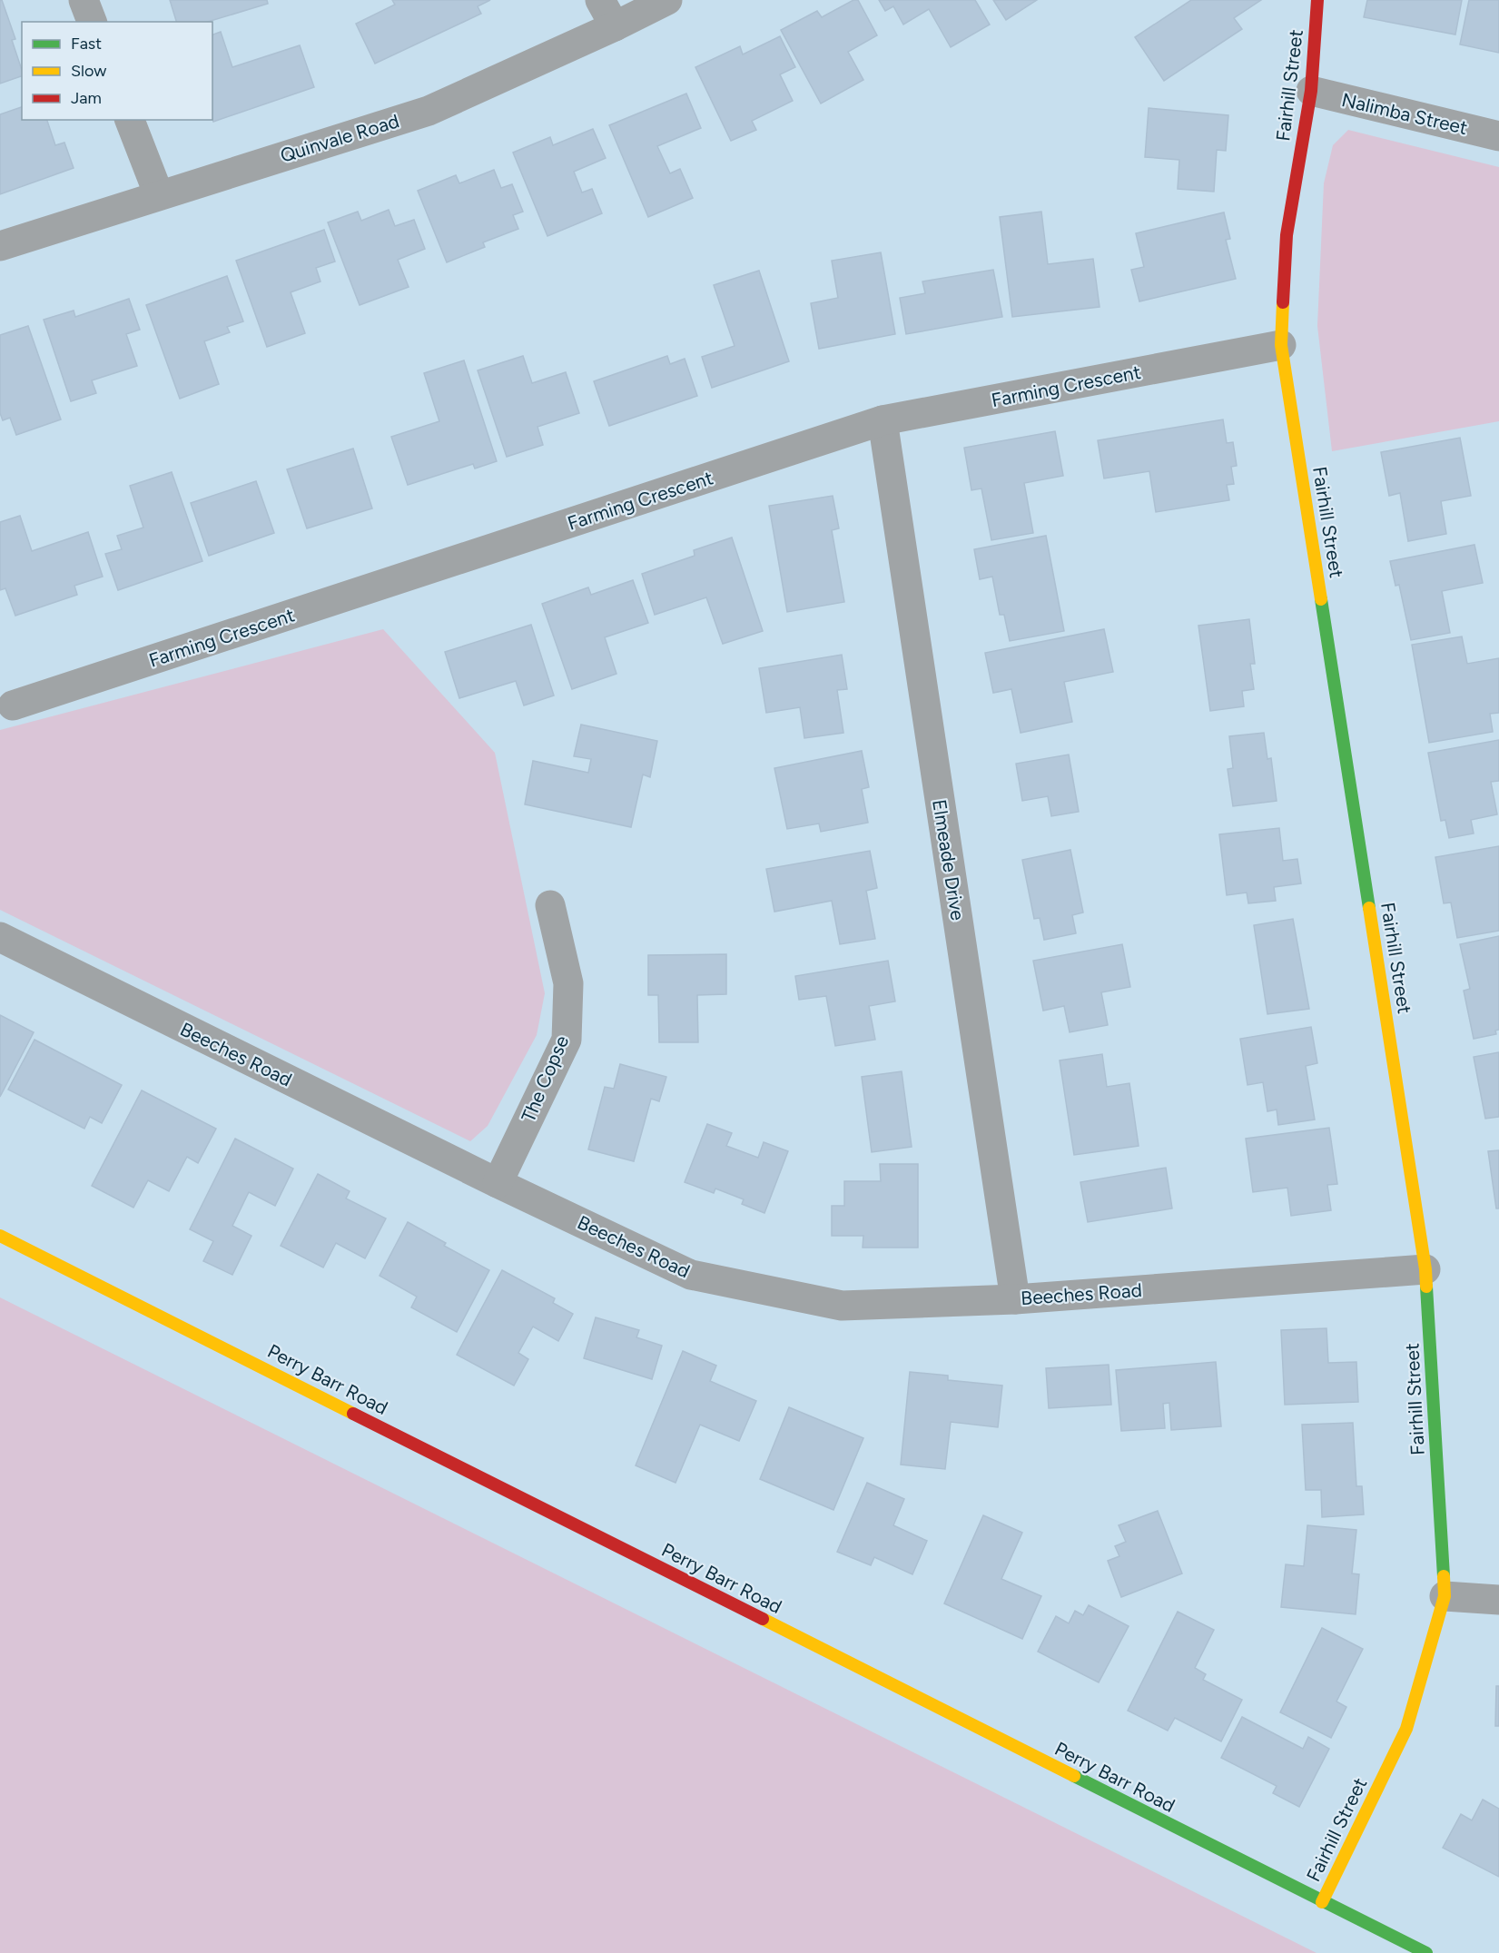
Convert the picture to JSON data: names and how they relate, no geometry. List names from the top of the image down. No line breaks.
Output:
{"streets":{"street":["Fairhill Street","Nalimba Street","Quinvale Road","Farming Crescent","Elmeade Drive","Beeches Road","The Copse","Perry Barr Road"]},"crossings":[["Fairhill Street","Nalimba Street"],["Fairhill Street","Farming Crescent"],["Fairhill Street","Beeches Road"],["Fairhill Street","Perry Barr Road"],["Farming Crescent","Elmeade Drive"],["Elmeade Drive","Beeches Road"],["Beeches Road","The Copse"]],"legend":["Fast","Slow","Jam"]}
